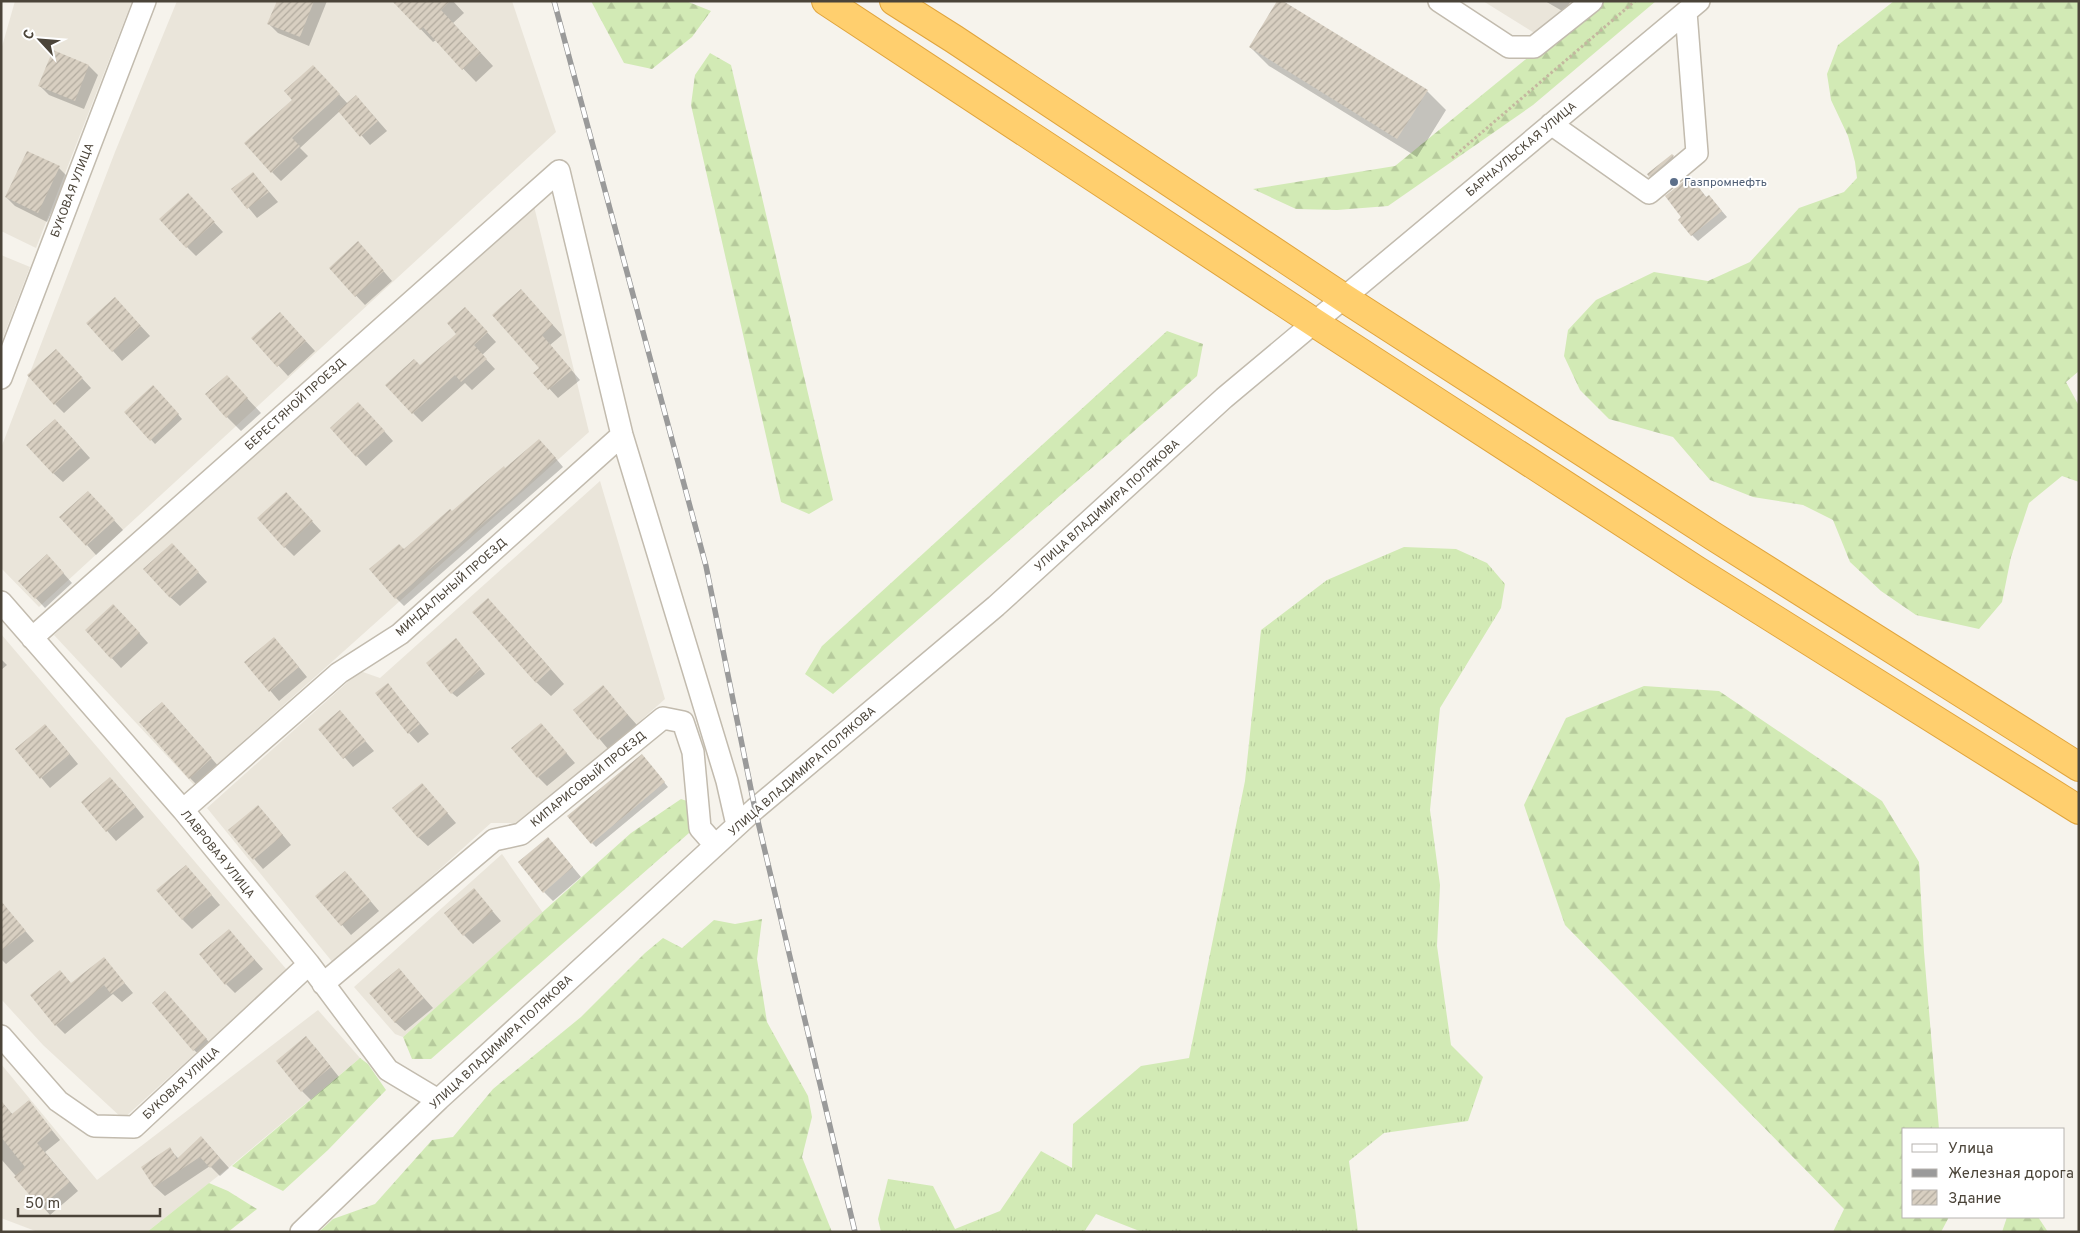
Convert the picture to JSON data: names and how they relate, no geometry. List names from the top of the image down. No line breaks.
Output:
{"streets":{"street":["БАРНАУЛЬСКАЯ УЛИЦА","БУКОВАЯ УЛИЦА","БЕРЕСТЯНОЙ ПРОЕЗД","УЛИЦА ВЛАДИМИРА ПОЛЯКОВА","МИНДАЛЬНЫЙ ПРОЕЗД","КИПАРИСОВЫЙ ПРОЕЗД","ЛАВРОВАЯ УЛИЦА"]},"crossings":[["БАРНАУЛЬСКАЯ УЛИЦА","УЛИЦА ВЛАДИМИРА ПОЛЯКОВА"],["БУКОВАЯ УЛИЦА","ЛАВРОВАЯ УЛИЦА"],["БЕРЕСТЯНОЙ ПРОЕЗД","МИНДАЛЬНЫЙ ПРОЕЗД"],["БЕРЕСТЯНОЙ ПРОЕЗД","ЛАВРОВАЯ УЛИЦА"],["УЛИЦА ВЛАДИМИРА ПОЛЯКОВА","КИПАРИСОВЫЙ ПРОЕЗД"],["УЛИЦА ВЛАДИМИРА ПОЛЯКОВА","ЛАВРОВАЯ УЛИЦА"],["МИНДАЛЬНЫЙ ПРОЕЗД","ЛАВРОВАЯ УЛИЦА"],["КИПАРИСОВЫЙ ПРОЕЗД","ЛАВРОВАЯ УЛИЦА"]],"places":["Газпромнефть"],"legend":["Улица","Железная дорога","Здание"],"scale_bar":"50 m","north":"top left"}
